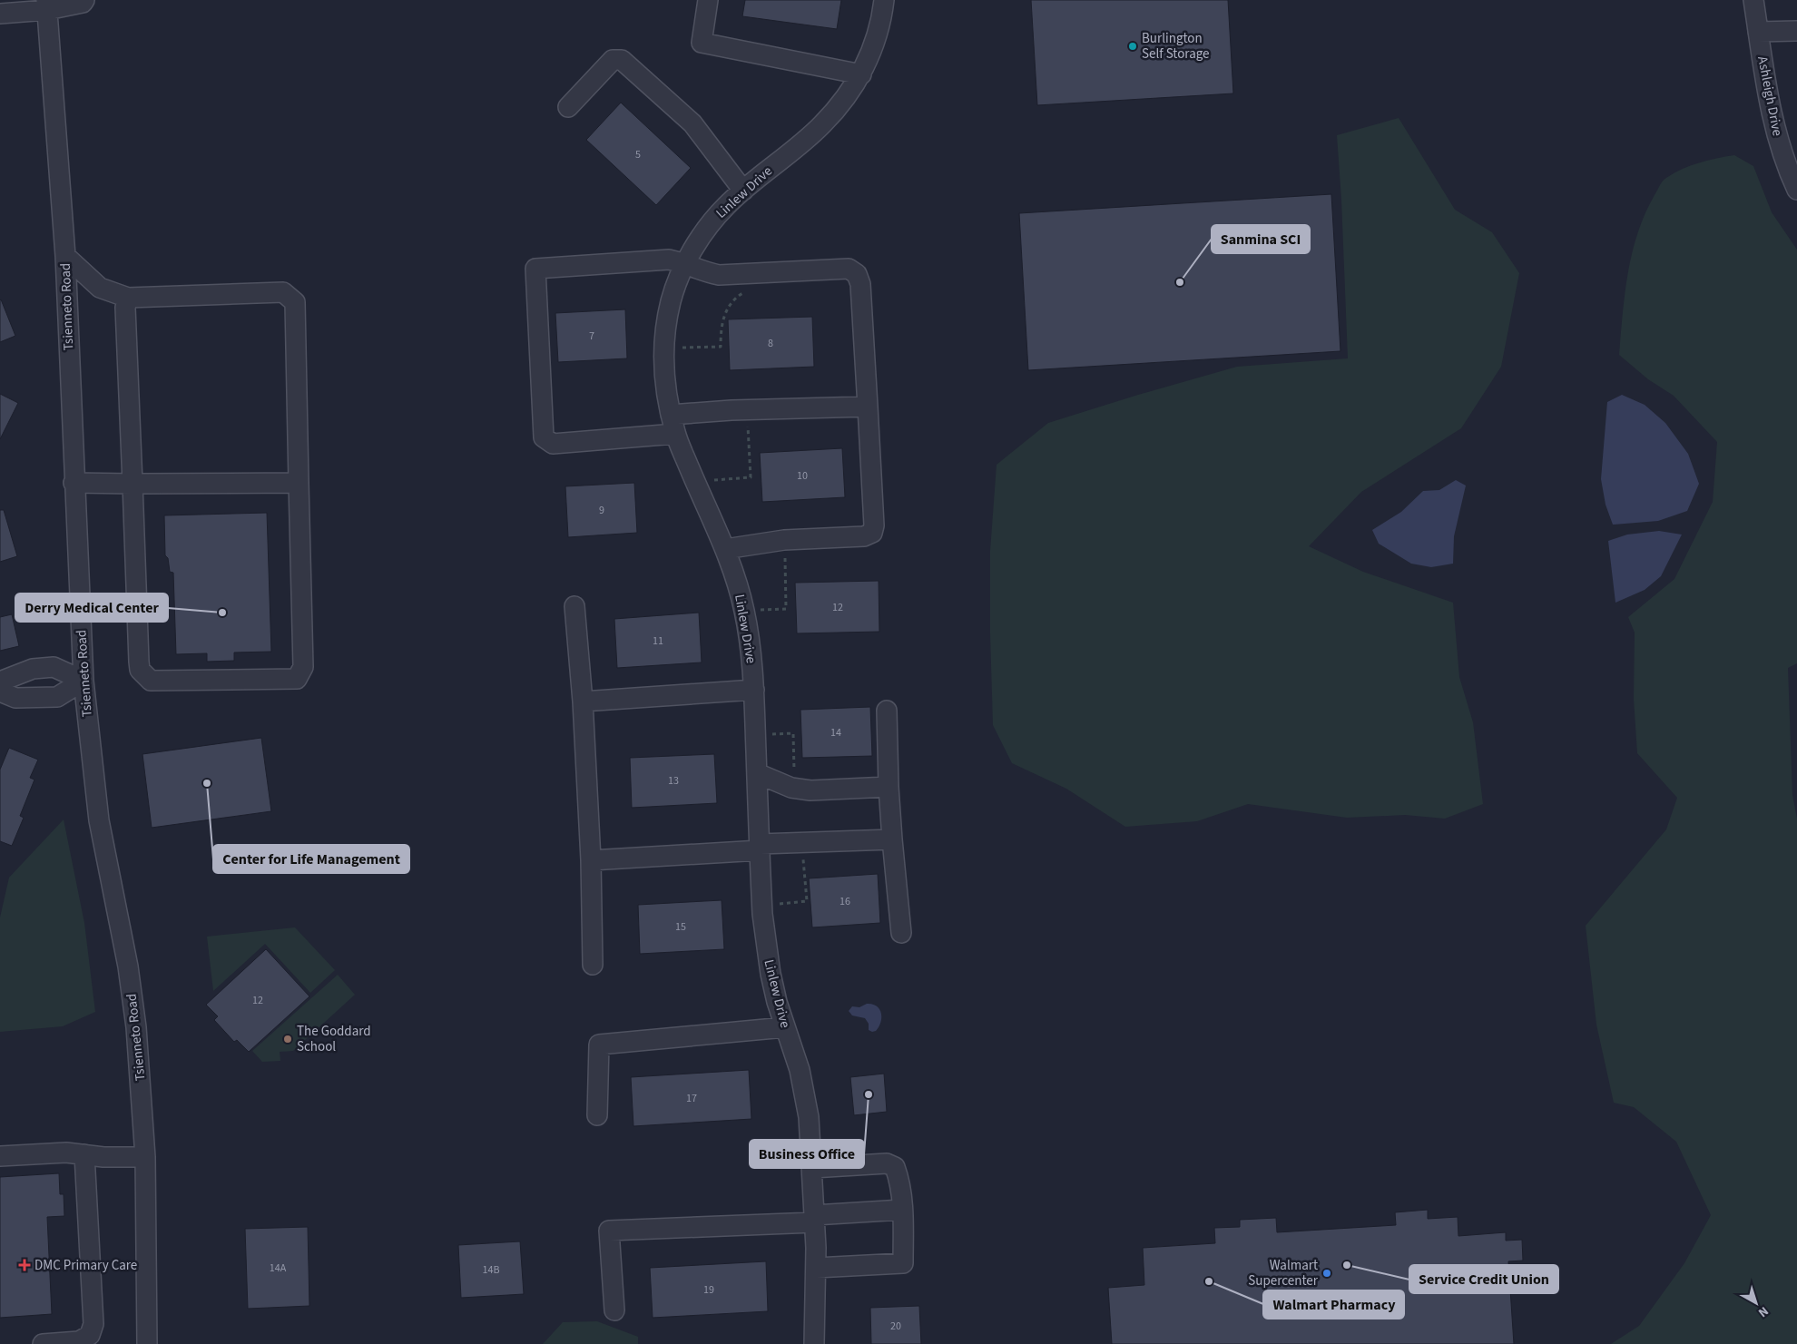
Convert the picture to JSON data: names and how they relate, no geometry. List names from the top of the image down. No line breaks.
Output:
{"streets":{"street":["Ashleigh Drive","Linlew Drive","Tsienneto Road"]},"places":{"other":["Burlington Self Storage","Sanmina SCI","Derry Medical Center","Center for Life Management","The Goddard School","Business Office","Service Credit Union","Walmart Supercenter","Walmart Pharmacy"],"health":["DMC Primary Care"]},"house_numbers":["5","7","8","10","9","12","11","14","13","16","15","12","17","14A","14B","19","20"],"north":"bottom right"}
